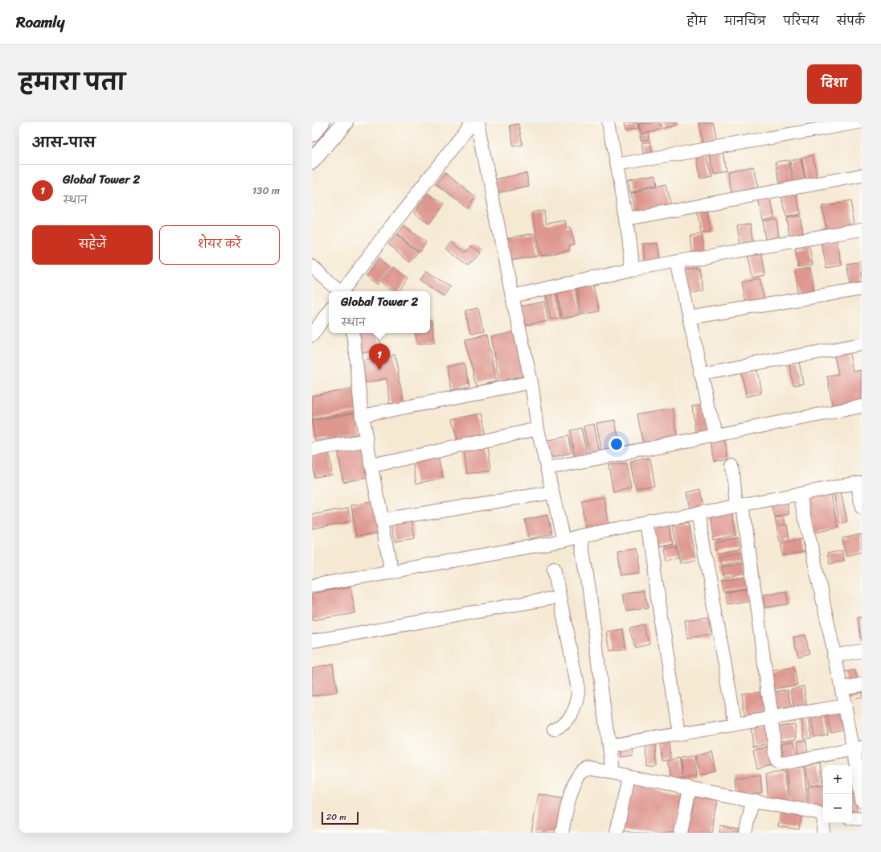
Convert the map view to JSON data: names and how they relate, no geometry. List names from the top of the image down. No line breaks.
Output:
{"scale_bar":"20 m","page":{"header":"Roamly","nav":["होम","मानचित्र","परिचय","संपर्क"],"title":"हमारा पता","buttons":["दिशा",["सहेजें","शेयर करें"]],"heading":"आस-पास","list":[{"mark":"1","name":"Global Tower 2","note":"स्थान","value":"130 m"}],"popup":["Global Tower 2","स्थान"],"pins":"1","map_buttons":["+","−"],"scale":"20 m"}}
